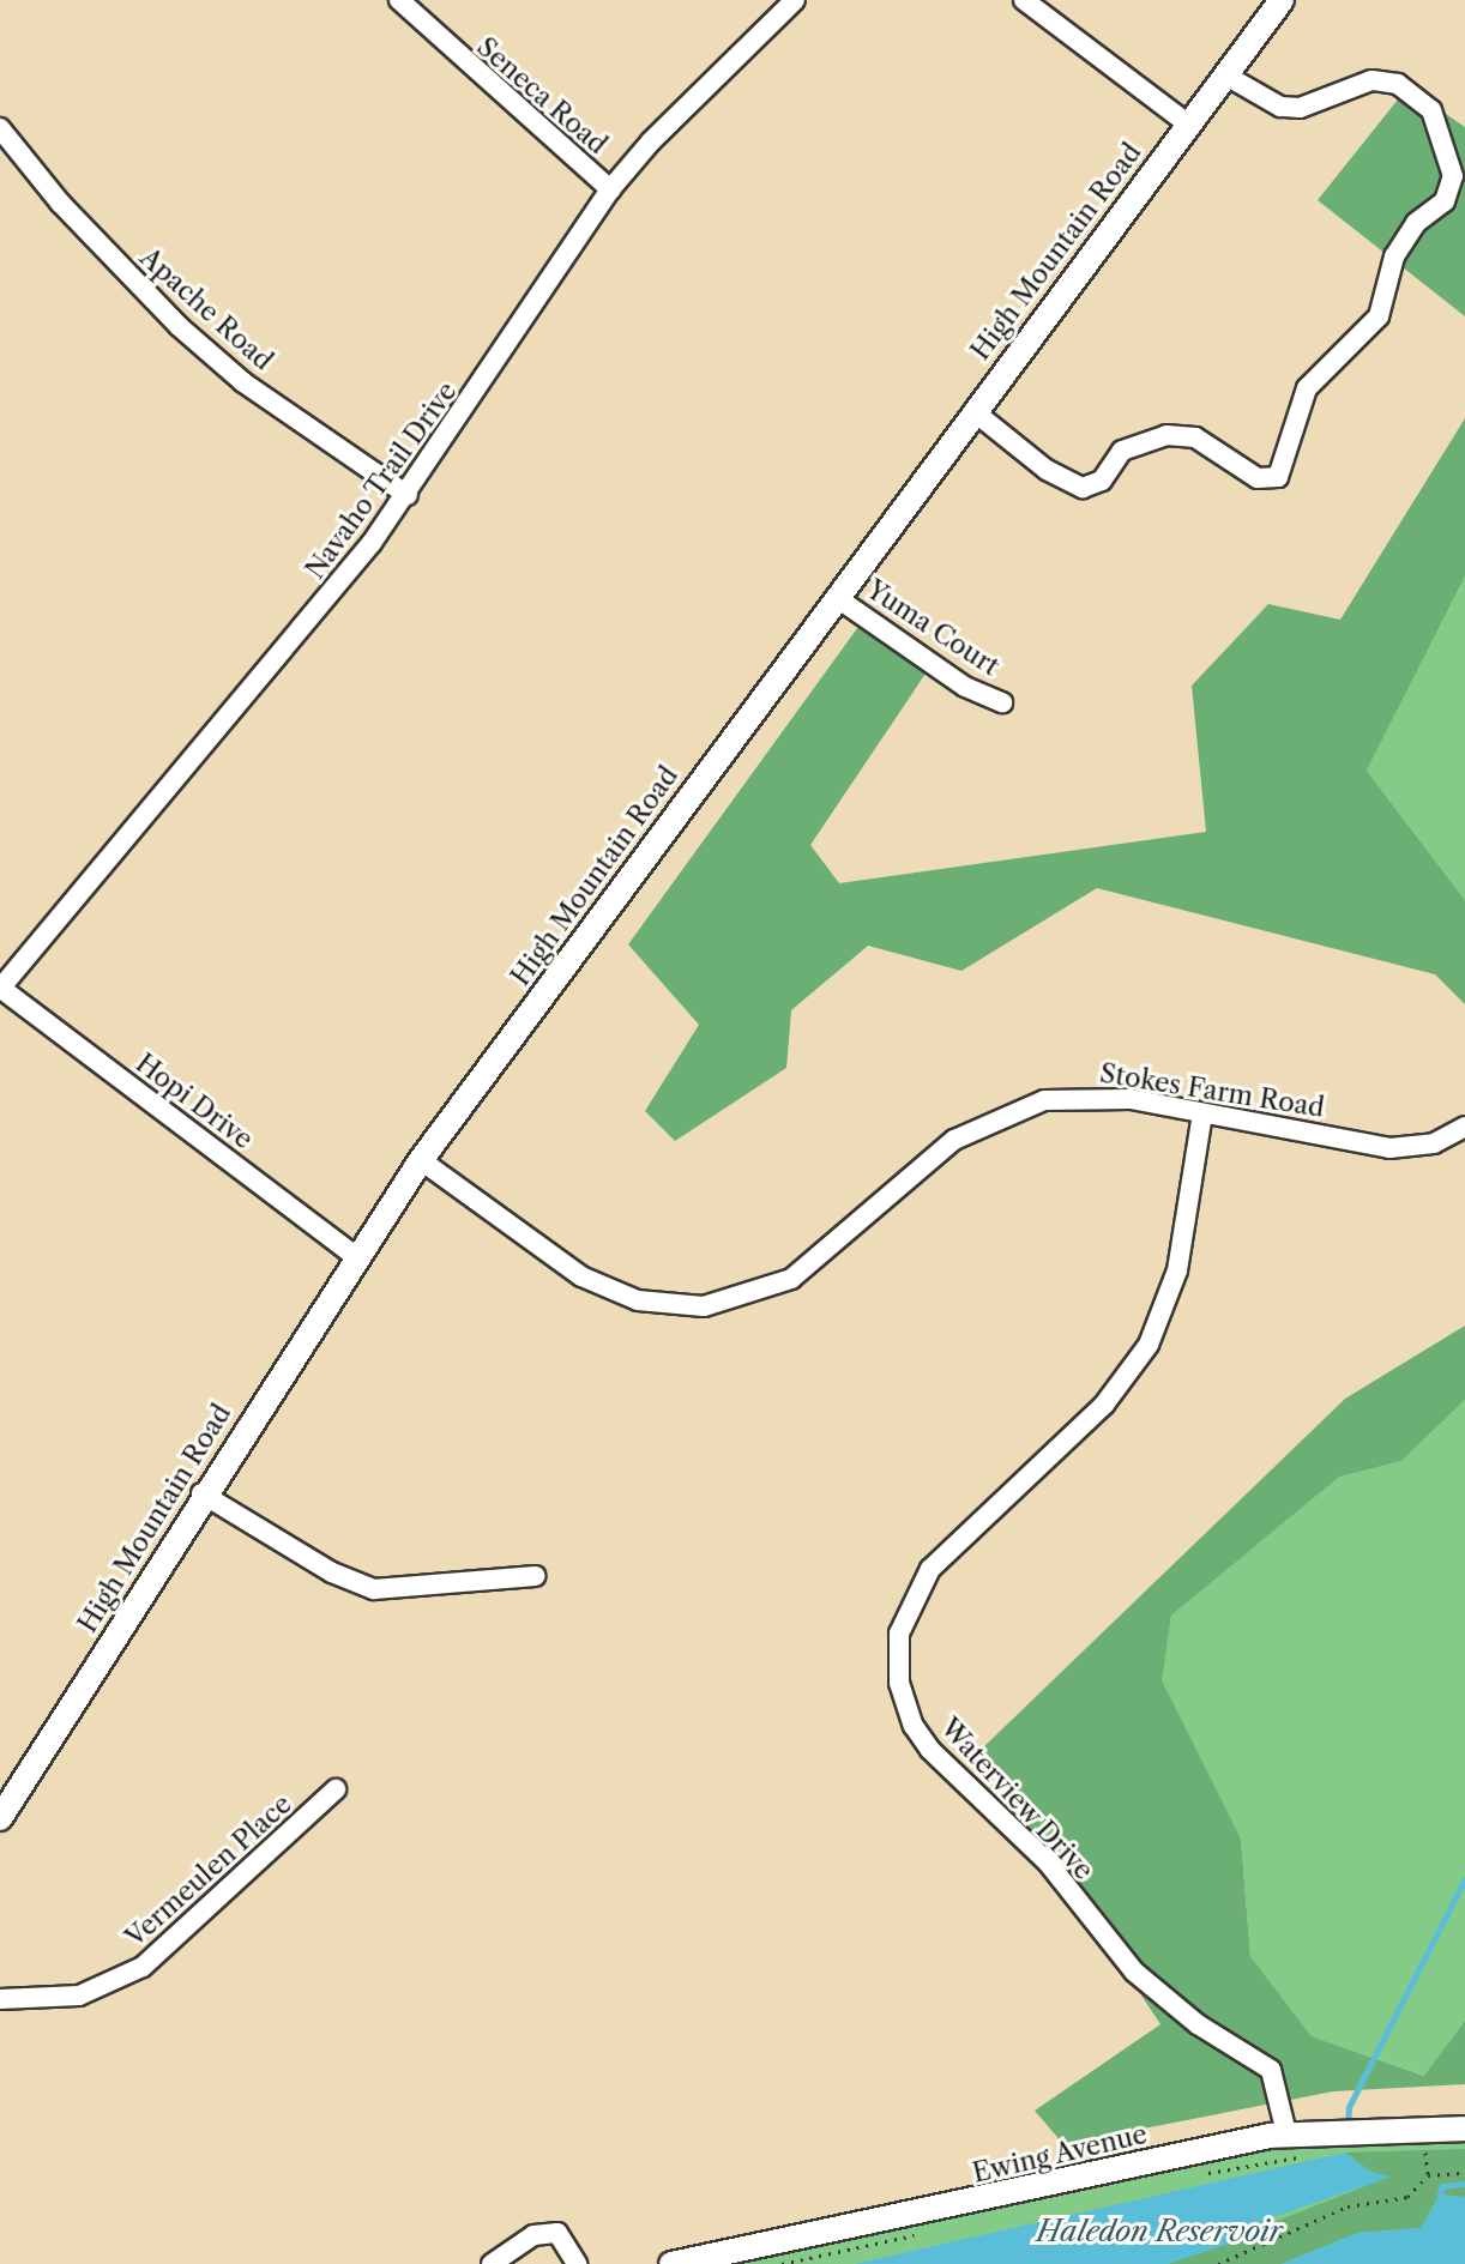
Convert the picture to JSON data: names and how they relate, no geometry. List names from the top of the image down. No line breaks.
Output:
{"streets":{"main road":["High Mountain Road","Ewing Avenue"],"street":["Seneca Road","Apache Road","Navaho Trail Drive","Yuma Court","Stokes Farm Road","Hopi Drive","Waterview Drive","Vermeulen Place"]},"crossings":[["Seneca Road","Navaho Trail Drive"],["High Mountain Road","Yuma Court"],["High Mountain Road","Stokes Farm Road"],["High Mountain Road","Hopi Drive"],["Apache Road","Navaho Trail Drive"],["Navaho Trail Drive","Hopi Drive"],["Stokes Farm Road","Waterview Drive"],["Waterview Drive","Ewing Avenue"]],"water":["Haledon Reservoir"]}
